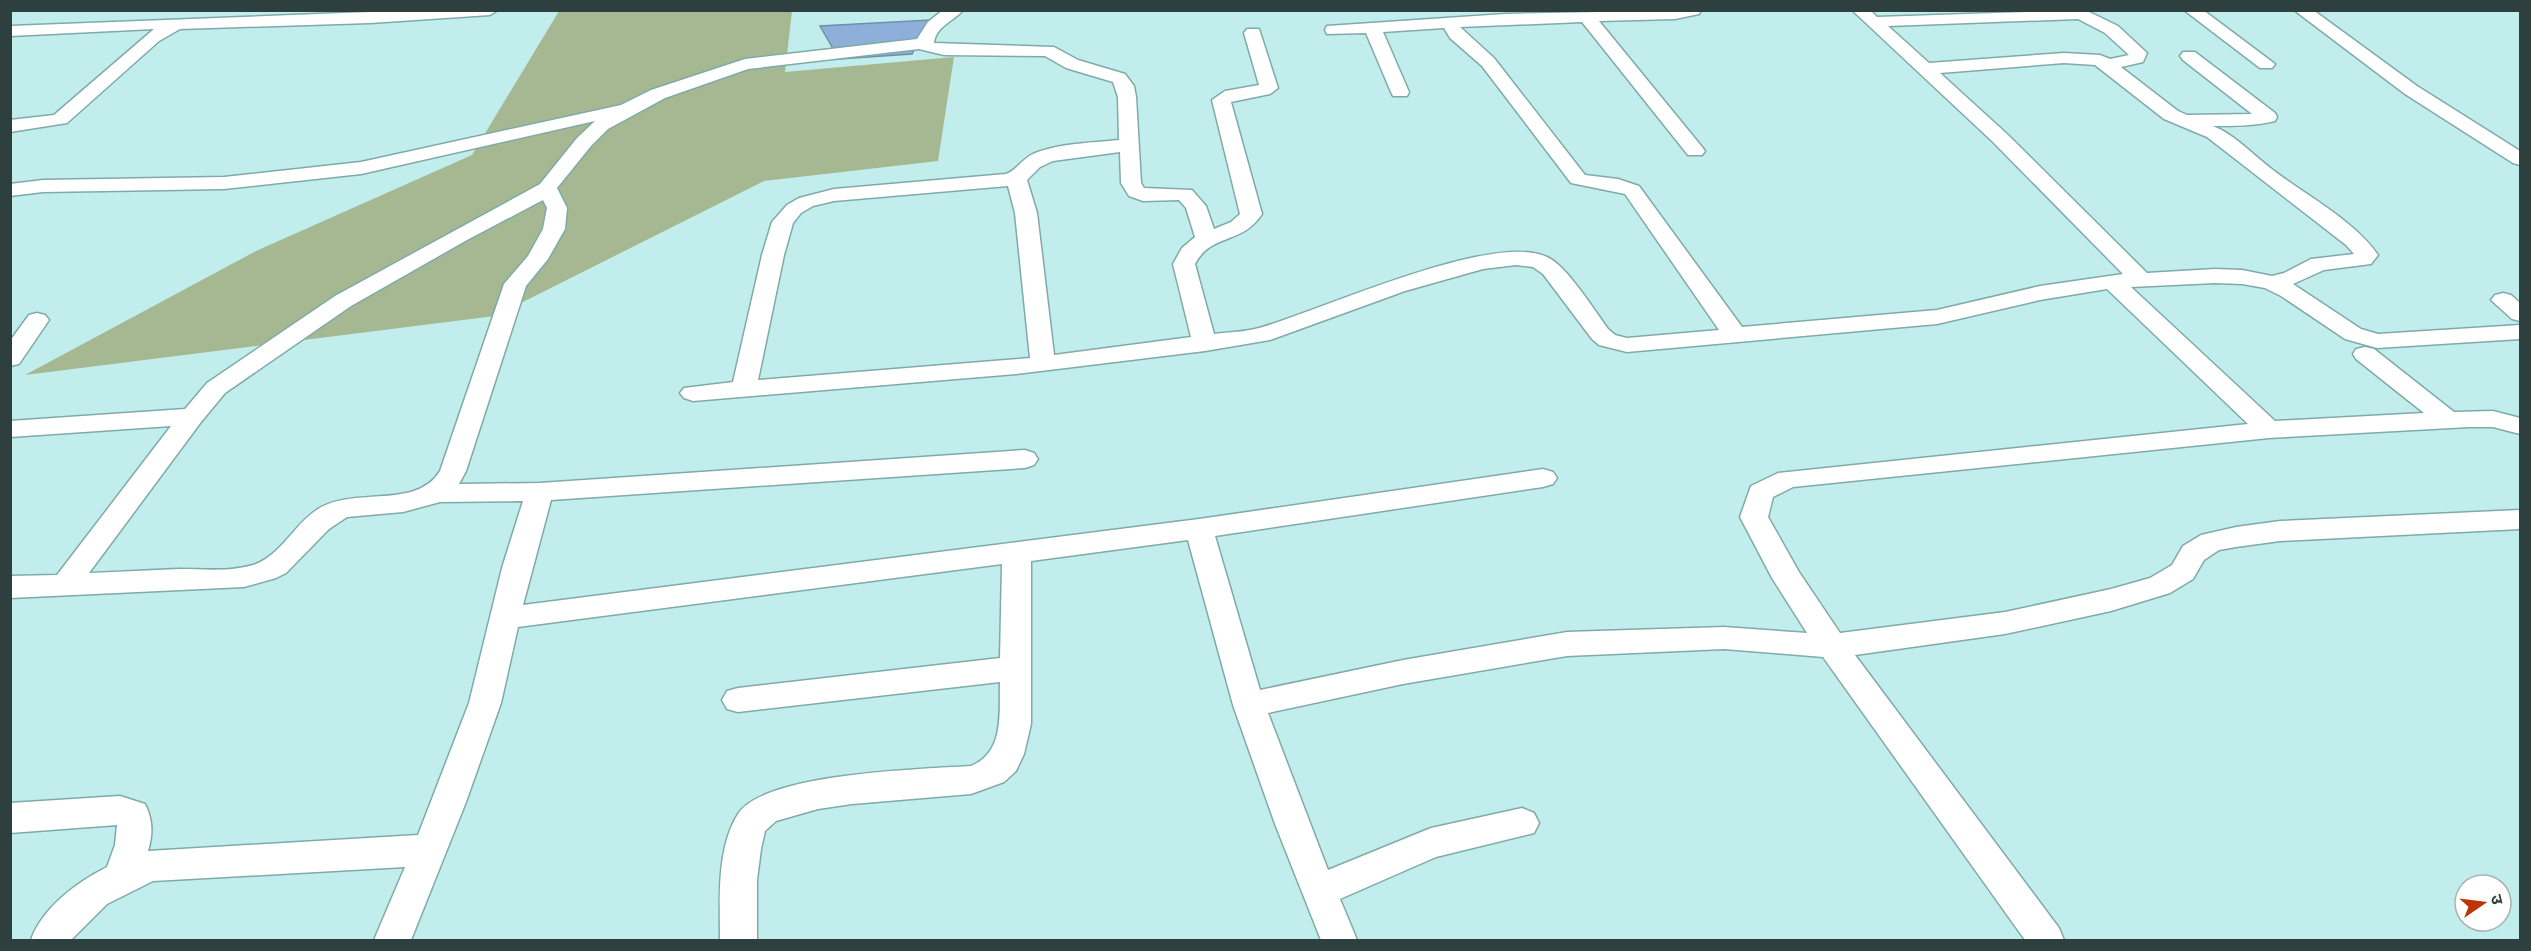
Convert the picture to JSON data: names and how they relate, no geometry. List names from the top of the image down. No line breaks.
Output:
{"north":"right"}
